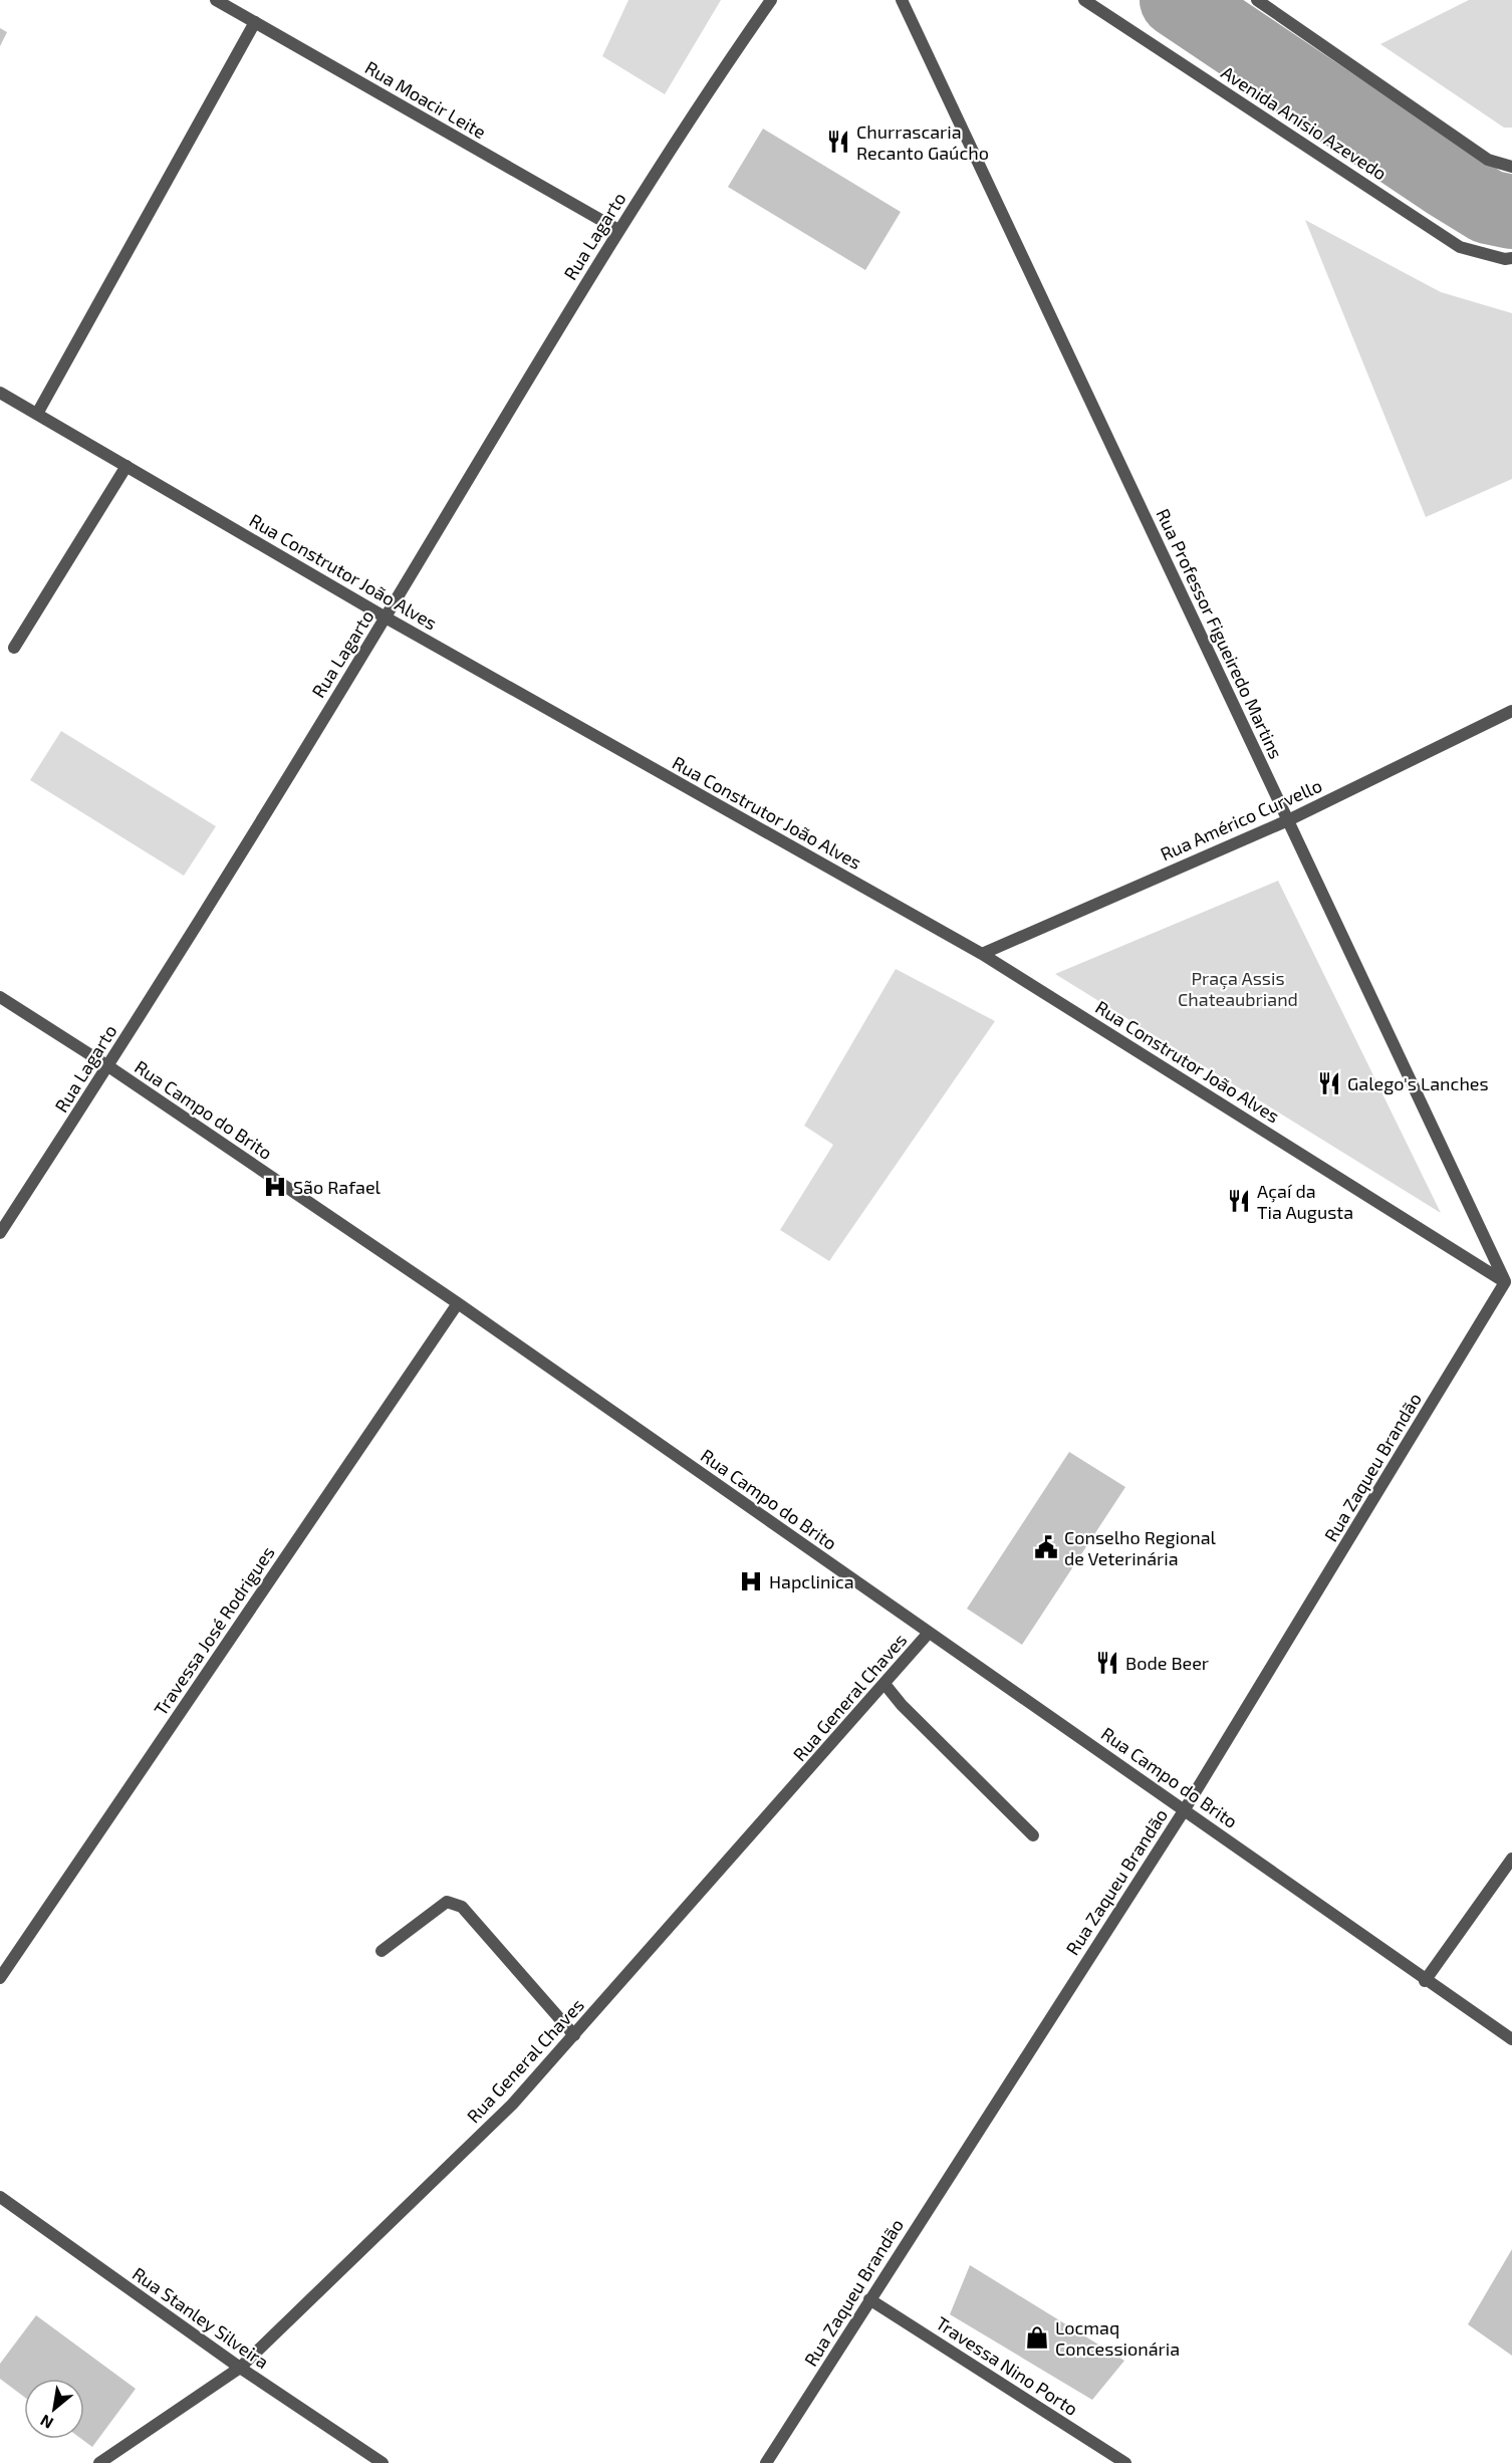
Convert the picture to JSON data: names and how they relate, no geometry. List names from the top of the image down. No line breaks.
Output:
{"streets":{"street":["Rua Moacir Leite","Avenida Anísio Azevedo","Rua Lagarto","Rua Construtor João Alves","Rua Professor Figueiredo Martins","Rua Américo Curvello","Rua Campo do Brito","Rua Zaqueu Brandão","Travessa José Rodrigues","Rua General Chaves","Rua Stanley Silveira","Travessa Nino Porto"]},"crossings":[["Rua Moacir Leite","Rua Lagarto"],["Rua Lagarto","Rua Construtor João Alves"],["Rua Lagarto","Rua Campo do Brito"],["Rua Construtor João Alves","Rua Professor Figueiredo Martins"],["Rua Construtor João Alves","Rua Américo Curvello"],["Rua Construtor João Alves","Rua Zaqueu Brandão"],["Rua Professor Figueiredo Martins","Rua Américo Curvello"],["Rua Professor Figueiredo Martins","Rua Zaqueu Brandão"],["Rua Campo do Brito","Rua Zaqueu Brandão"],["Rua Campo do Brito","Travessa José Rodrigues"],["Rua Campo do Brito","Rua General Chaves"],["Rua Zaqueu Brandão","Travessa Nino Porto"],["Rua General Chaves","Rua Stanley Silveira"]],"parks":["Praça Assis Chateaubriand"],"places":{"restaurant":["Churrascaria Recanto Gaúcho","Galego's Lanches","Açaí da Tia Augusta","Bode Beer"],"hospital":["São Rafael","Hapclinica"],"public building":["Conselho Regional de Veterinária"],"shop":["Locmaq Concessionária"]},"north":"bottom left"}
